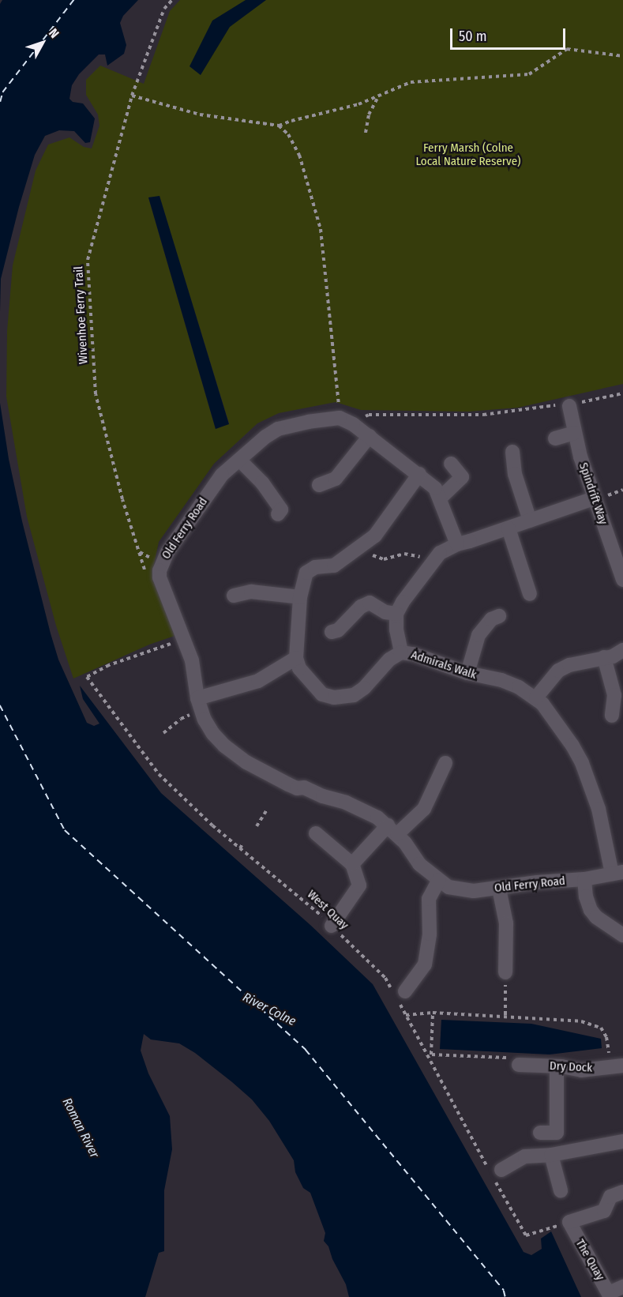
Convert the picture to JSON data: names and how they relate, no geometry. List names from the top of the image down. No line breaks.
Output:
{"streets":{"street":["Spindrift Way","Old Ferry Road","Admirals Walk","Dry Dock","The Quay"],"path":["Wivenhoe Ferry Trail","West Quay"]},"crossings":[["Old Ferry Road","Admirals Walk"],["West Quay","The Quay"]],"water":["River Colne","Roman River"],"parks":["Ferry Marsh (Colne Local Nature Reserve)"],"scale_bar":"50 m","north":"top right"}
